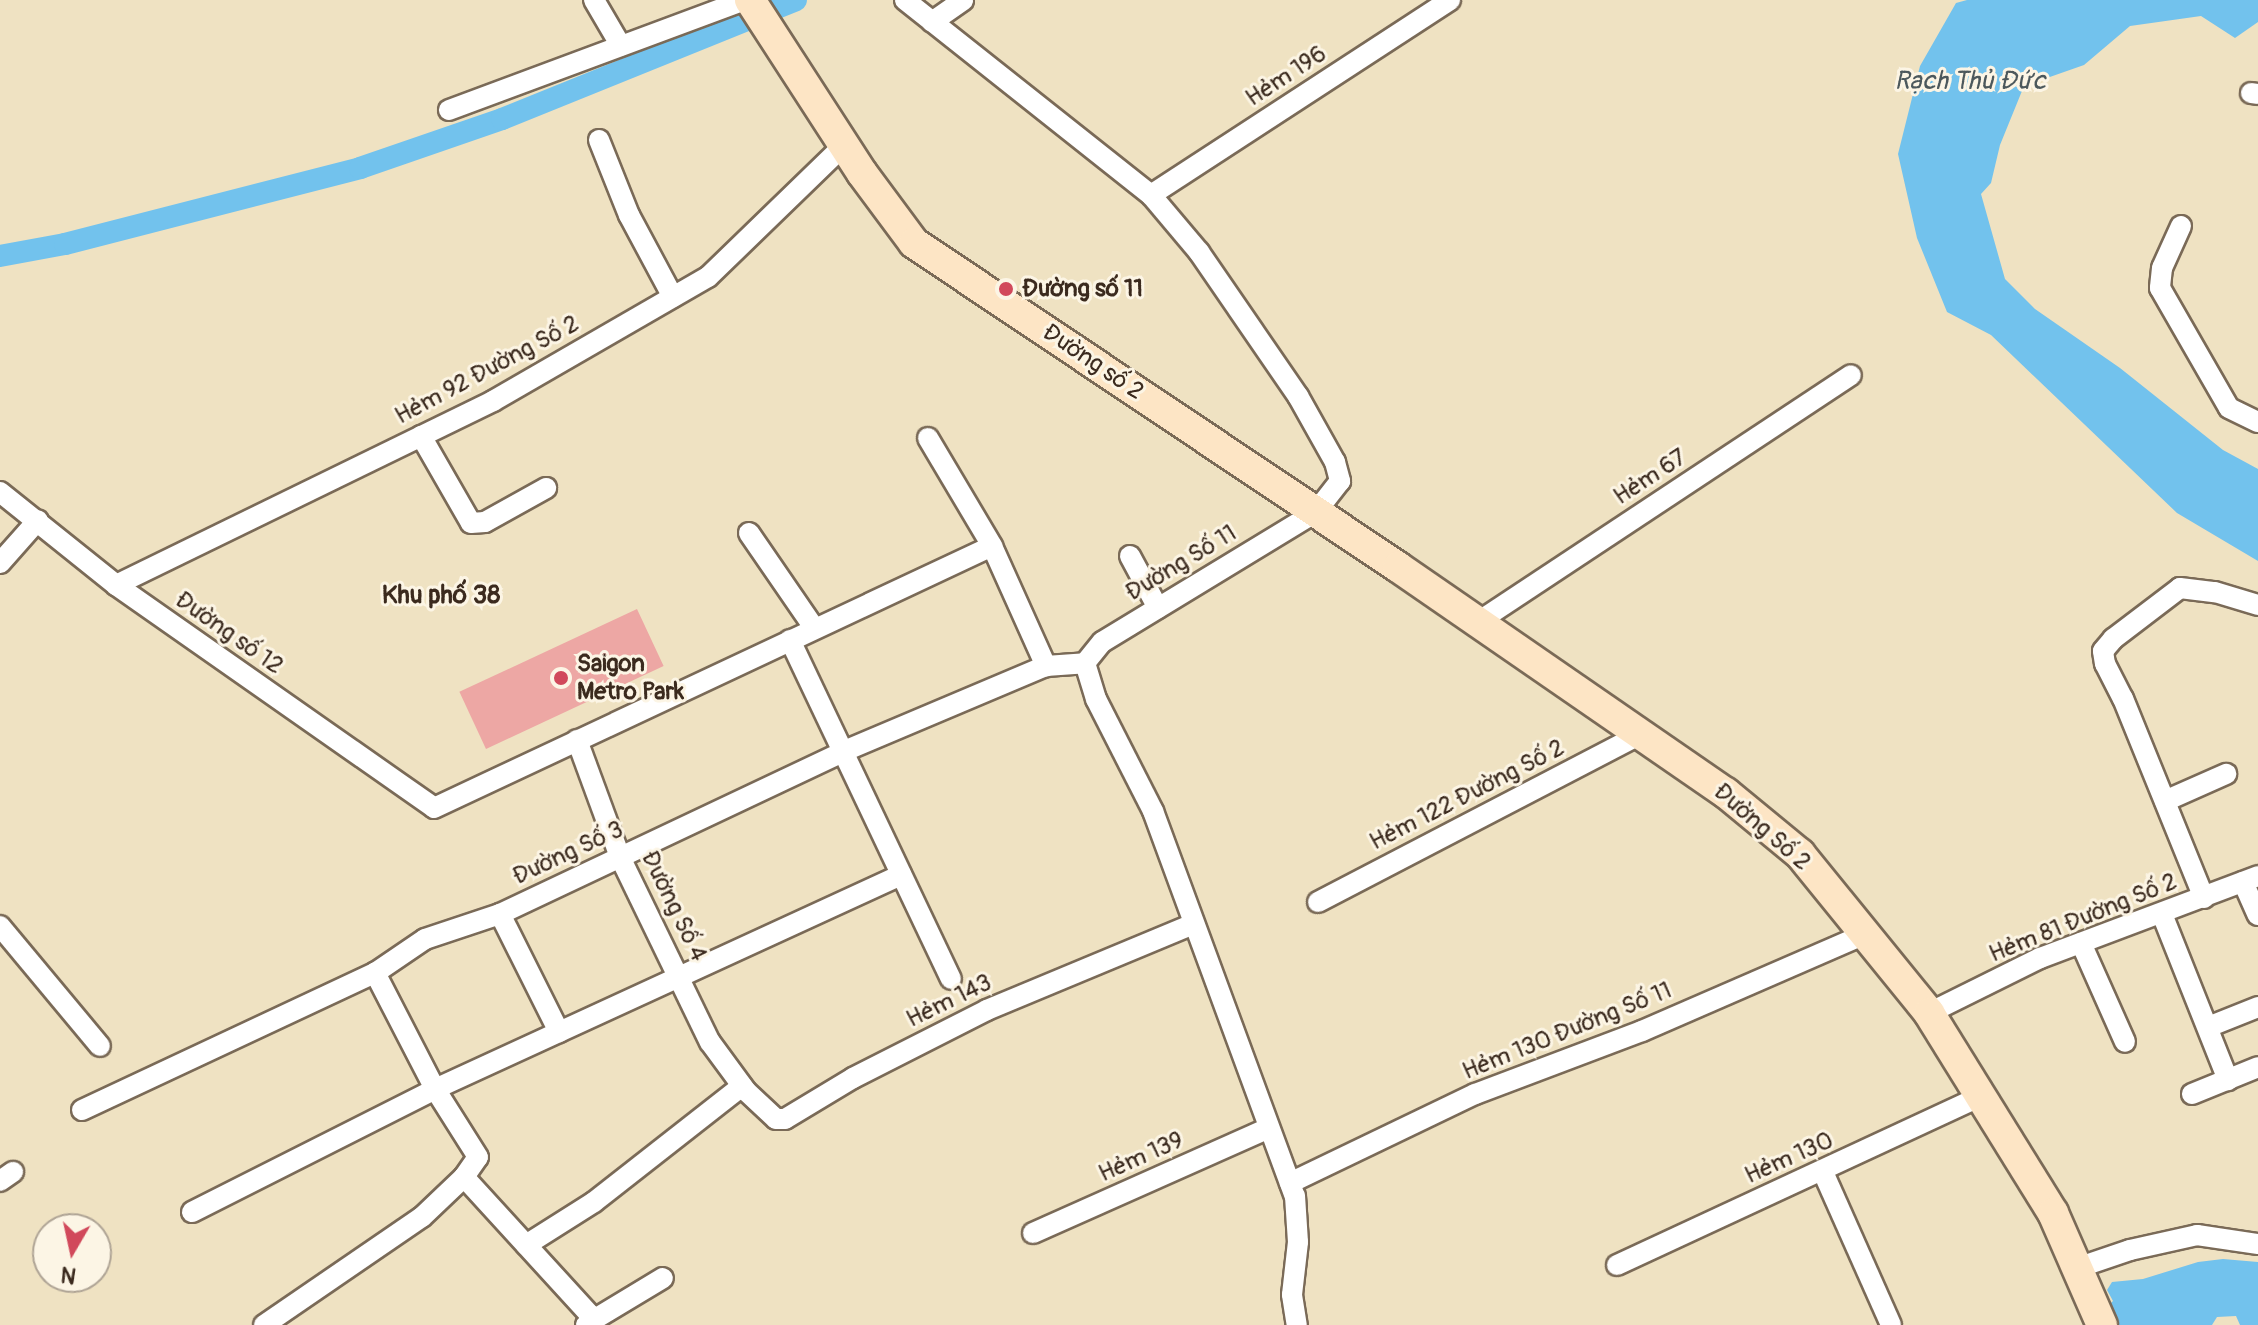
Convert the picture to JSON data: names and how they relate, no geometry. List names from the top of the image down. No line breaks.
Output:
{"streets":{"street":["Hẻm 196","Đường số 2","Hẻm 92 Đường Số 2","Hẻm 67","Đường Số 11","Đường số 12","Hẻm 122 Đường Số 2","Đường Số 2","Đường Số 3","Đường Số 4","Hẻm 81 Đường Số 2","Hẻm 143","Hẻm 130 Đường Số 11","Hẻm 139","Hẻm 130"]},"crossings":[["Hẻm 196","Đường Số 11"],["Đường số 2","Hẻm 92 Đường Số 2"],["Đường số 2","Đường Số 11"],["Đường số 2","Đường Số 2"],["Hẻm 92 Đường Số 2","Đường số 12"],["Hẻm 67","Đường Số 2"],["Đường Số 11","Đường Số 2"],["Đường Số 11","Đường Số 3"],["Đường số 12","Đường Số 4"],["Hẻm 122 Đường Số 2","Đường Số 2"],["Đường Số 2","Hẻm 81 Đường Số 2"],["Đường Số 2","Hẻm 130 Đường Số 11"],["Đường Số 2","Hẻm 130"],["Đường Số 3","Đường Số 4"],["Đường Số 4","Hẻm 143"]],"districts":["Khu phố 38"],"water":["Rạch Thủ Đức"],"places":["Đường số 11","Saigon Metro Park"],"north":"bottom"}
